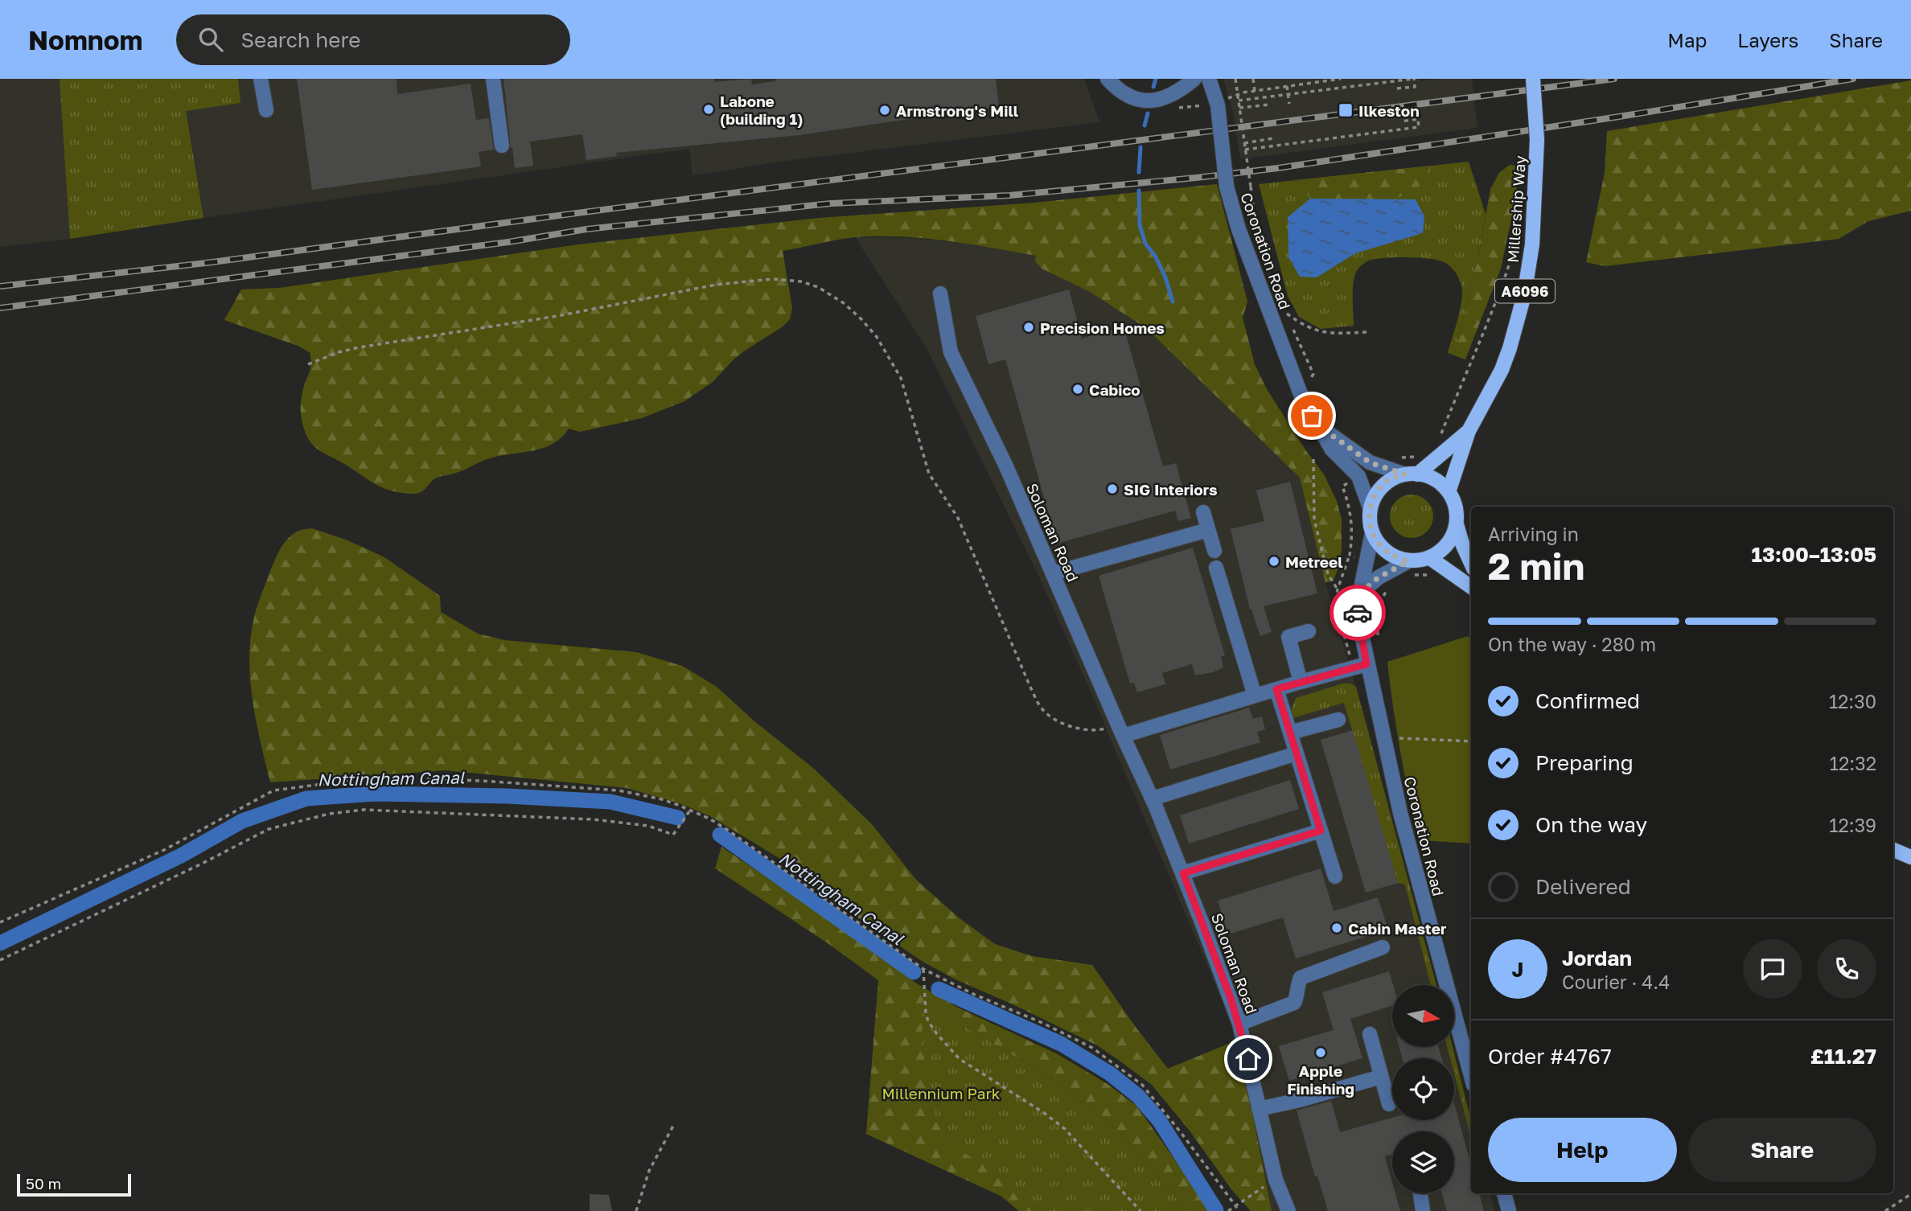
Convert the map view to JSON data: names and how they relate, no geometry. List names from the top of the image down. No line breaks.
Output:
{"streets":{"main road":["Millership Way","A6096"],"street":["Coronation Road","Soloman Road"]},"crossings":[["Millership Way","Coronation Road"]],"water":["Nottingham Canal"],"parks":["Millennium Park"],"places":{"other":["Labone (building 1)","Armstrong's Mill","Precision Homes","Cabico","SIG Interiors","Metreel","Cabin Master","Apple Finishing"],"transit":["Ilkeston"]},"scale_bar":"50 m","north":"right","page":{"header":"Nomnom","search":"Search here","nav":["Map","Layers","Share"],"heading":["2 min","Arriving in","13:00–13:05"],"panel":["Jordan","Courier · 4.4","Order #4767","£11.27"],"bar":"On the way · 280 m","list":[["Confirmed","12:30"],["Preparing","12:32"],["On the way","12:39"],"Delivered"],"round":"J","buttons":["Help","Share"],"scale":"50 m"}}
